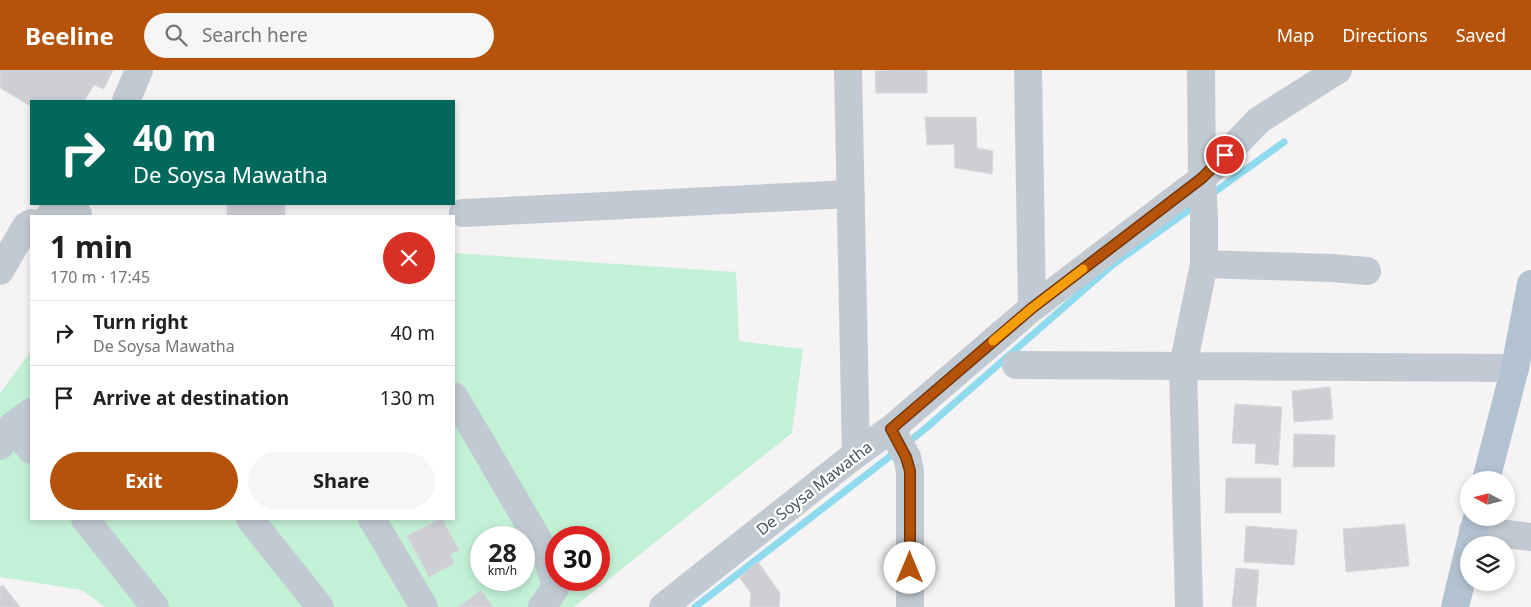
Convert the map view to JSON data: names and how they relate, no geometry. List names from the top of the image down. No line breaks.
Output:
{"streets":{"street":["De Soysa Mawatha"]},"north":"left","page":{"header":"Beeline","search":"Search here","nav":["Map","Directions","Saved"],"turn":["40 m","De Soysa Mawatha"],"heading":["1 min","170 m · 17:45"],"list":[{"name":"Turn right","note":"De Soysa Mawatha","value":"40 m"},{"name":"Arrive at destination","value":"130 m"}],"buttons":["Exit","Share"],"speed":"28 km/h","limit":"30"}}
